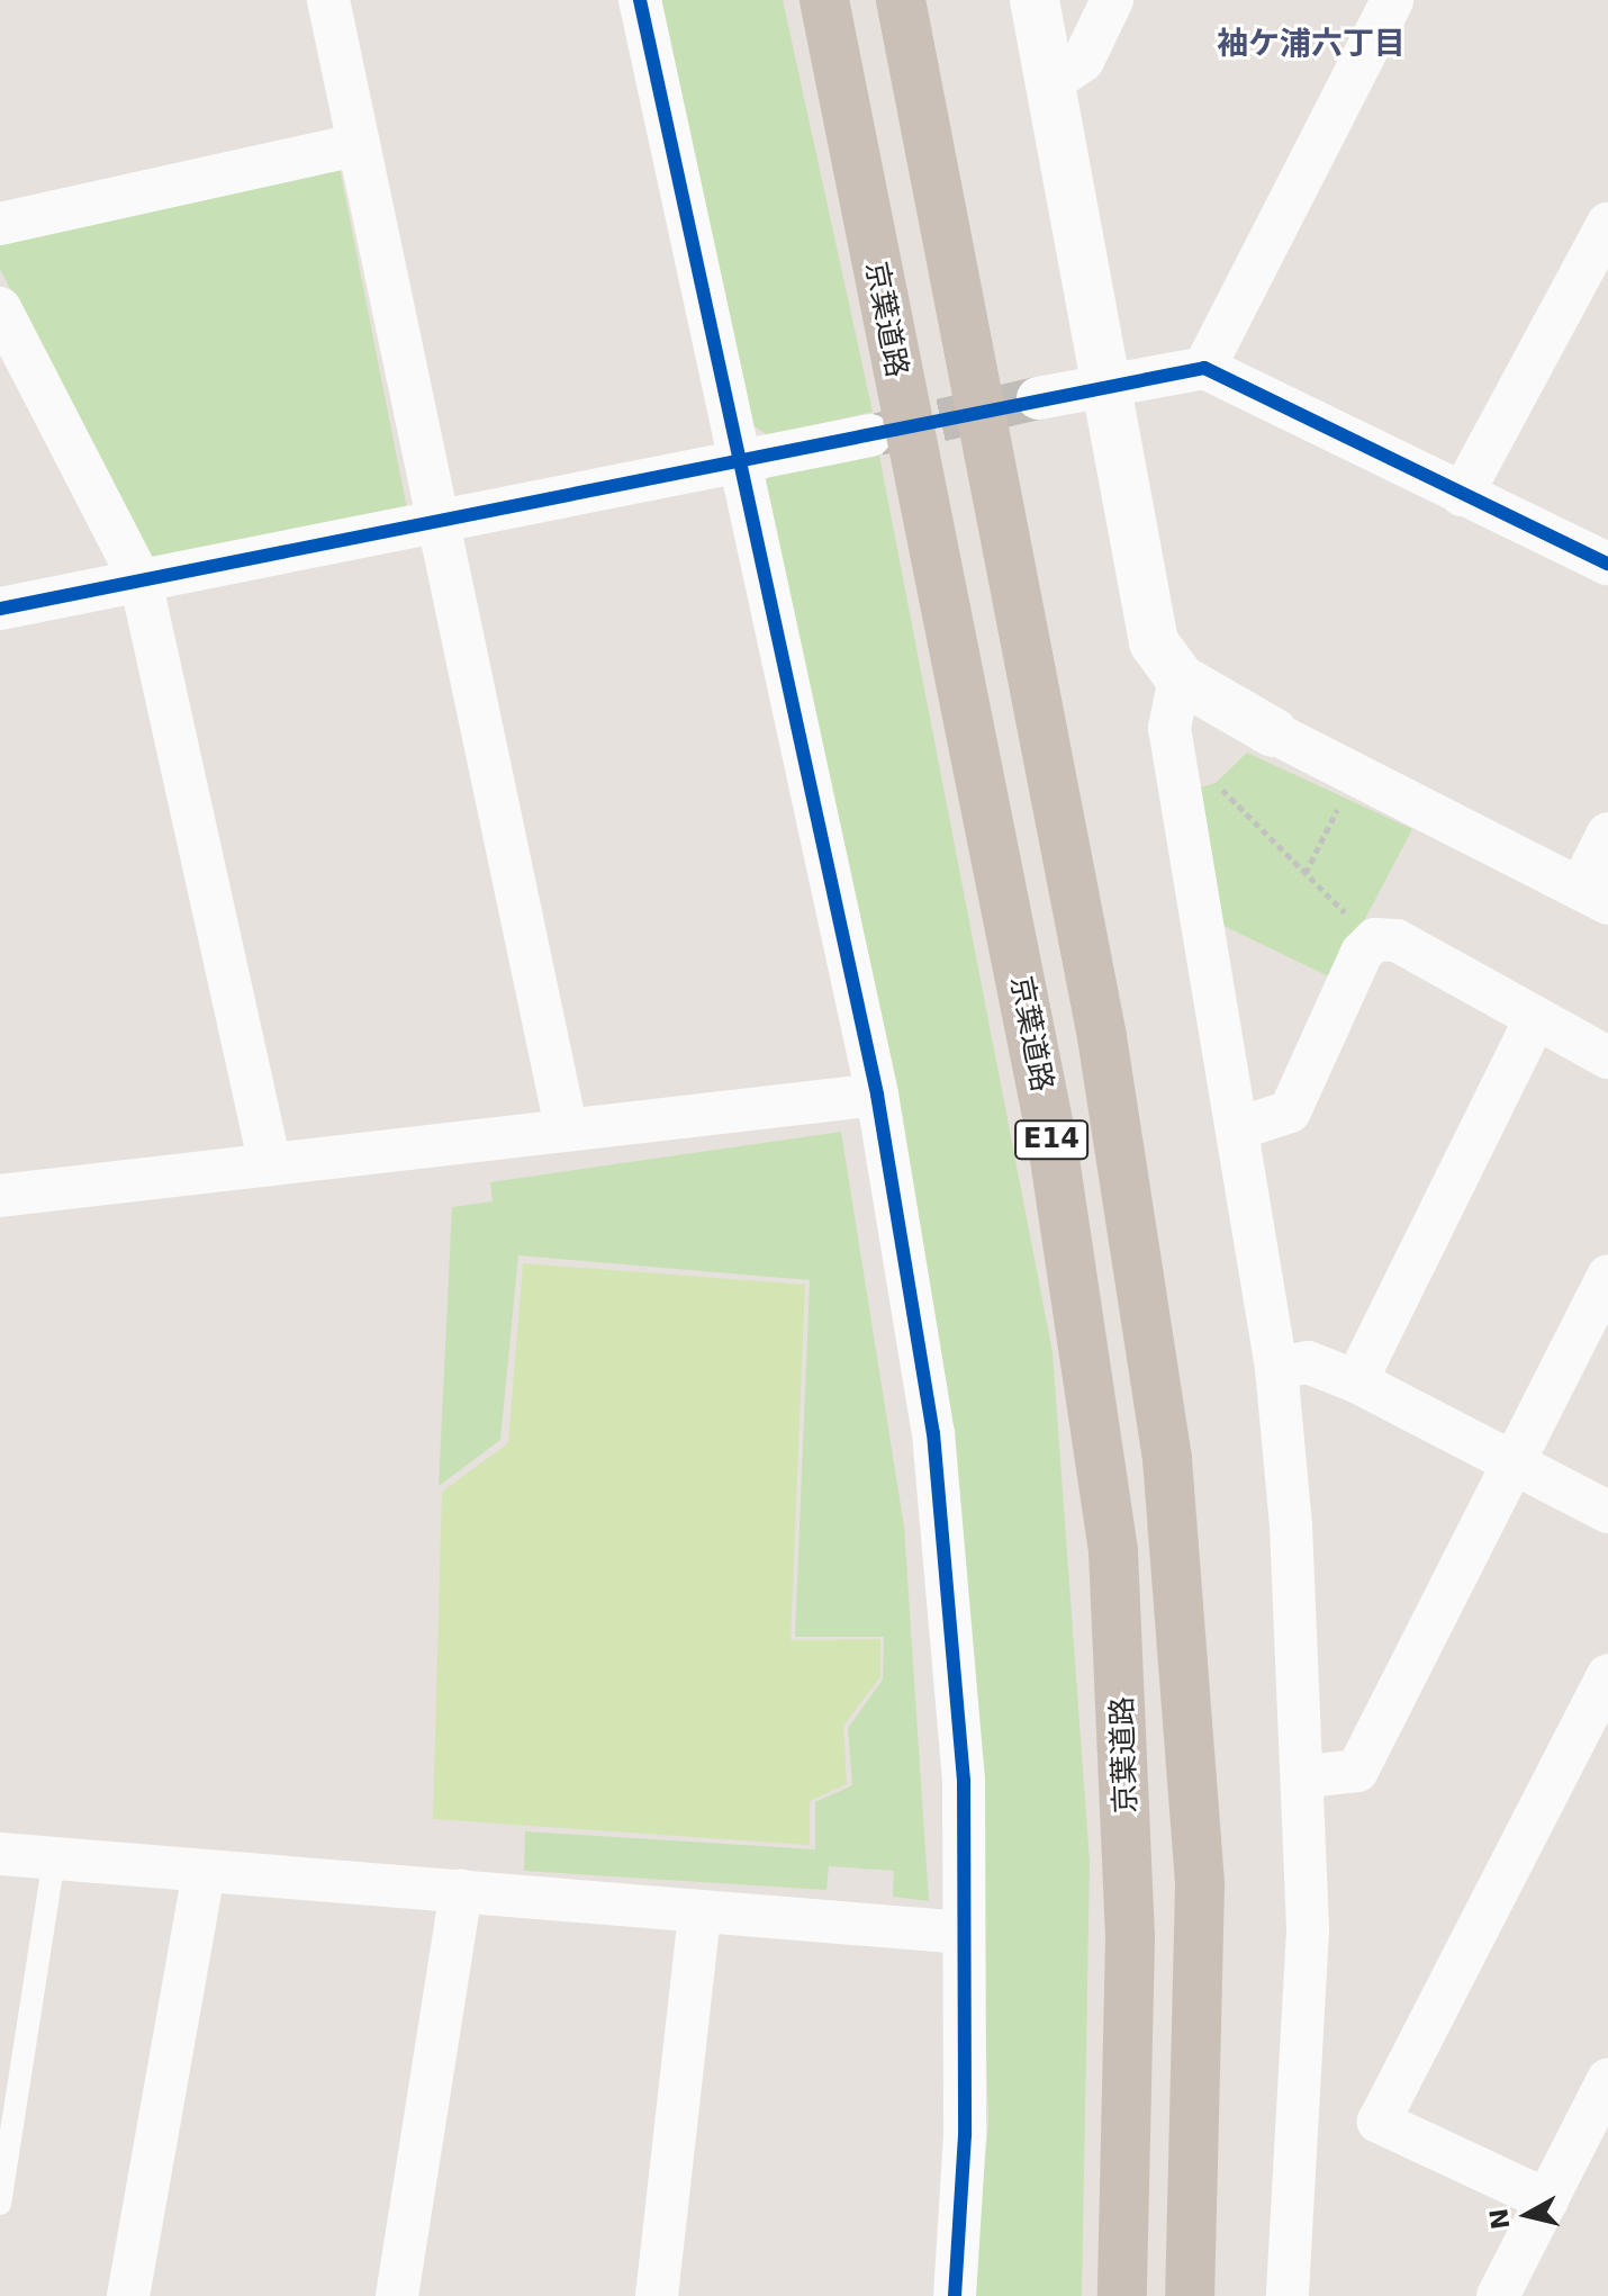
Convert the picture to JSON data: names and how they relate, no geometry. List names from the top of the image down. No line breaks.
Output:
{"streets":{"highway":["京葉道路","E14"]},"districts":["袖ケ浦六丁目"],"north":"left"}
